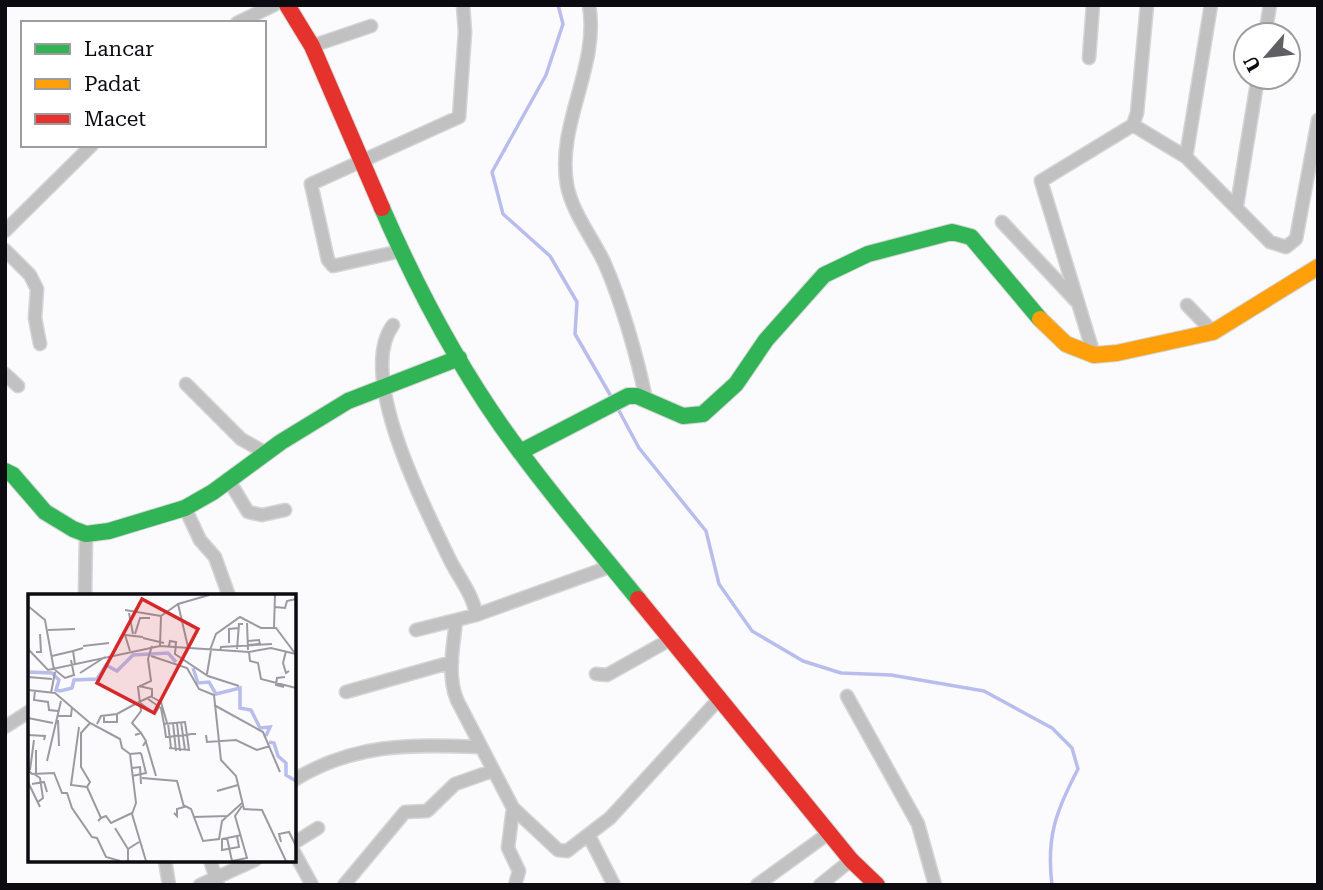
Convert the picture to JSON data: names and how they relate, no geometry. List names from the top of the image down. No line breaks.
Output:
{"legend":["Lancar","Padat","Macet"],"north":"bottom left"}
